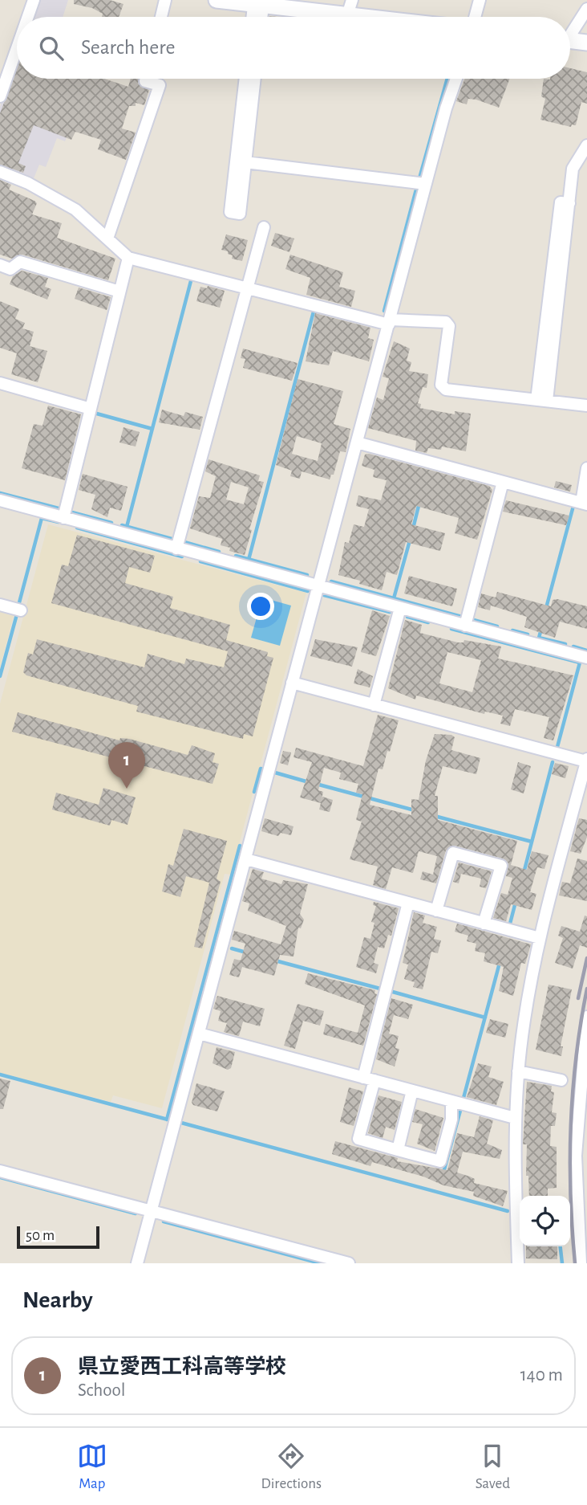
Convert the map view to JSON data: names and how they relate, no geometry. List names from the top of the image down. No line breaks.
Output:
{"scale_bar":"50 m","page":{"search":"Search here","pins":"1","scale":"50 m","heading":"Nearby","list":[{"mark":"1","name":"県立愛西工科高等学校","note":"School","value":"140 m"}],"nav":["Map","Directions","Saved"]}}
